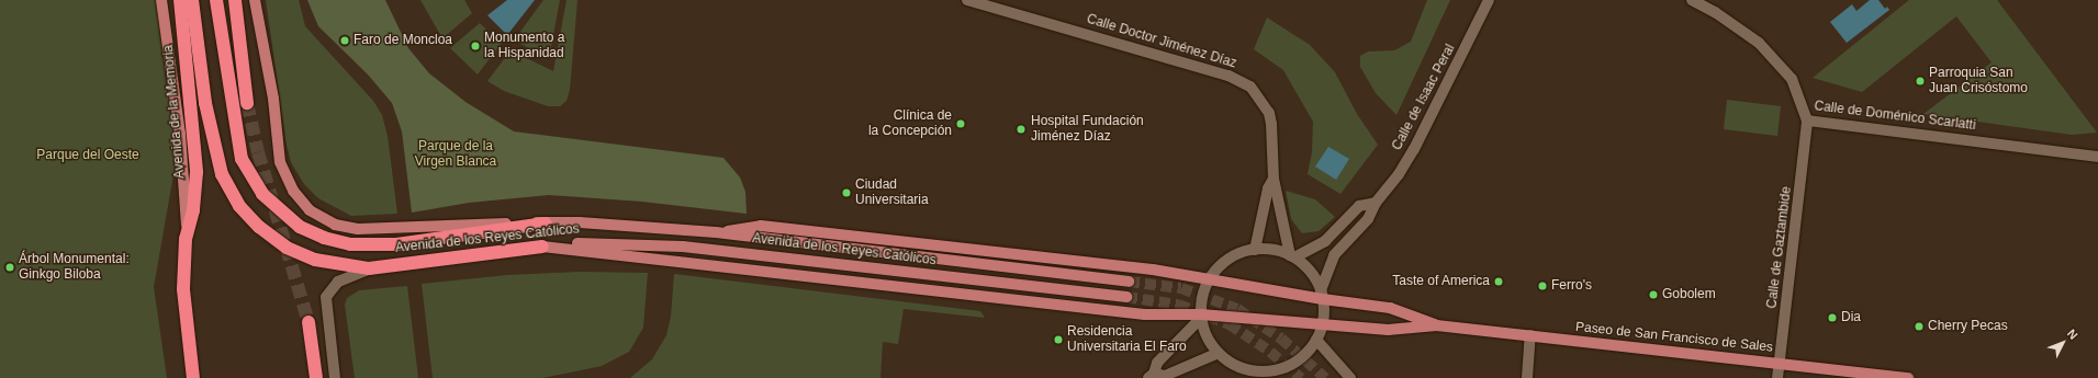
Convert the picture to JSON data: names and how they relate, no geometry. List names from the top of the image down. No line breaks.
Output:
{"streets":{"highway":["Avenida de la Memoria","Avenida de los Reyes Católicos"],"main road":["Paseo de San Francisco de Sales"],"street":["Calle Doctor Jiménez Díaz","Calle de Isaac Peral","Calle de Doménico Scarlatti","Calle de Gaztambide"]},"crossings":[["Calle de Isaac Peral","Paseo de San Francisco de Sales"],["Calle de Doménico Scarlatti","Calle de Gaztambide"],["Calle de Gaztambide","Paseo de San Francisco de Sales"]],"parks":["Parque de la Virgen Blanca","Parque del Oeste"],"places":["Faro de Moncloa","Monumento a la Hispanidad","Parroquia San Juan Crisóstomo","Clínica de la Concepción","Hospital Fundación Jiménez Díaz","Ciudad Universitaria","Árbol Monumental: Ginkgo Biloba","Taste of America","Ferro's","Gobolem","Dia","Cherry Pecas","Residencia Universitaria El Faro"],"north":"top right"}
